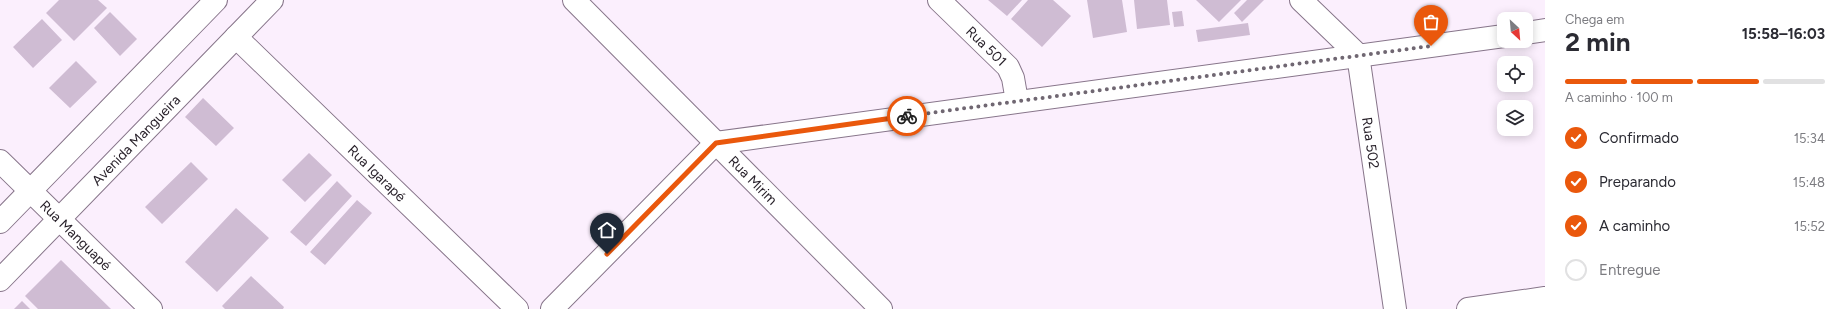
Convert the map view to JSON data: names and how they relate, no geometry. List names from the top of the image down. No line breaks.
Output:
{"streets":{"street":["Rua 501","Avenida Mangueira","Rua 502","Rua Igarapé","Rua Mirim","Rua Manguapé"]},"crossings":[["Avenida Mangueira","Rua Igarapé"],["Avenida Mangueira","Rua Manguapé"]],"north":"bottom right","page":{"heading":["2 min","Chega em","15:58–16:03"],"bar":"A caminho · 100 m","list":[["Confirmado","15:34"],["Preparando","15:48"],["A caminho","15:52"],"Entregue"]}}
